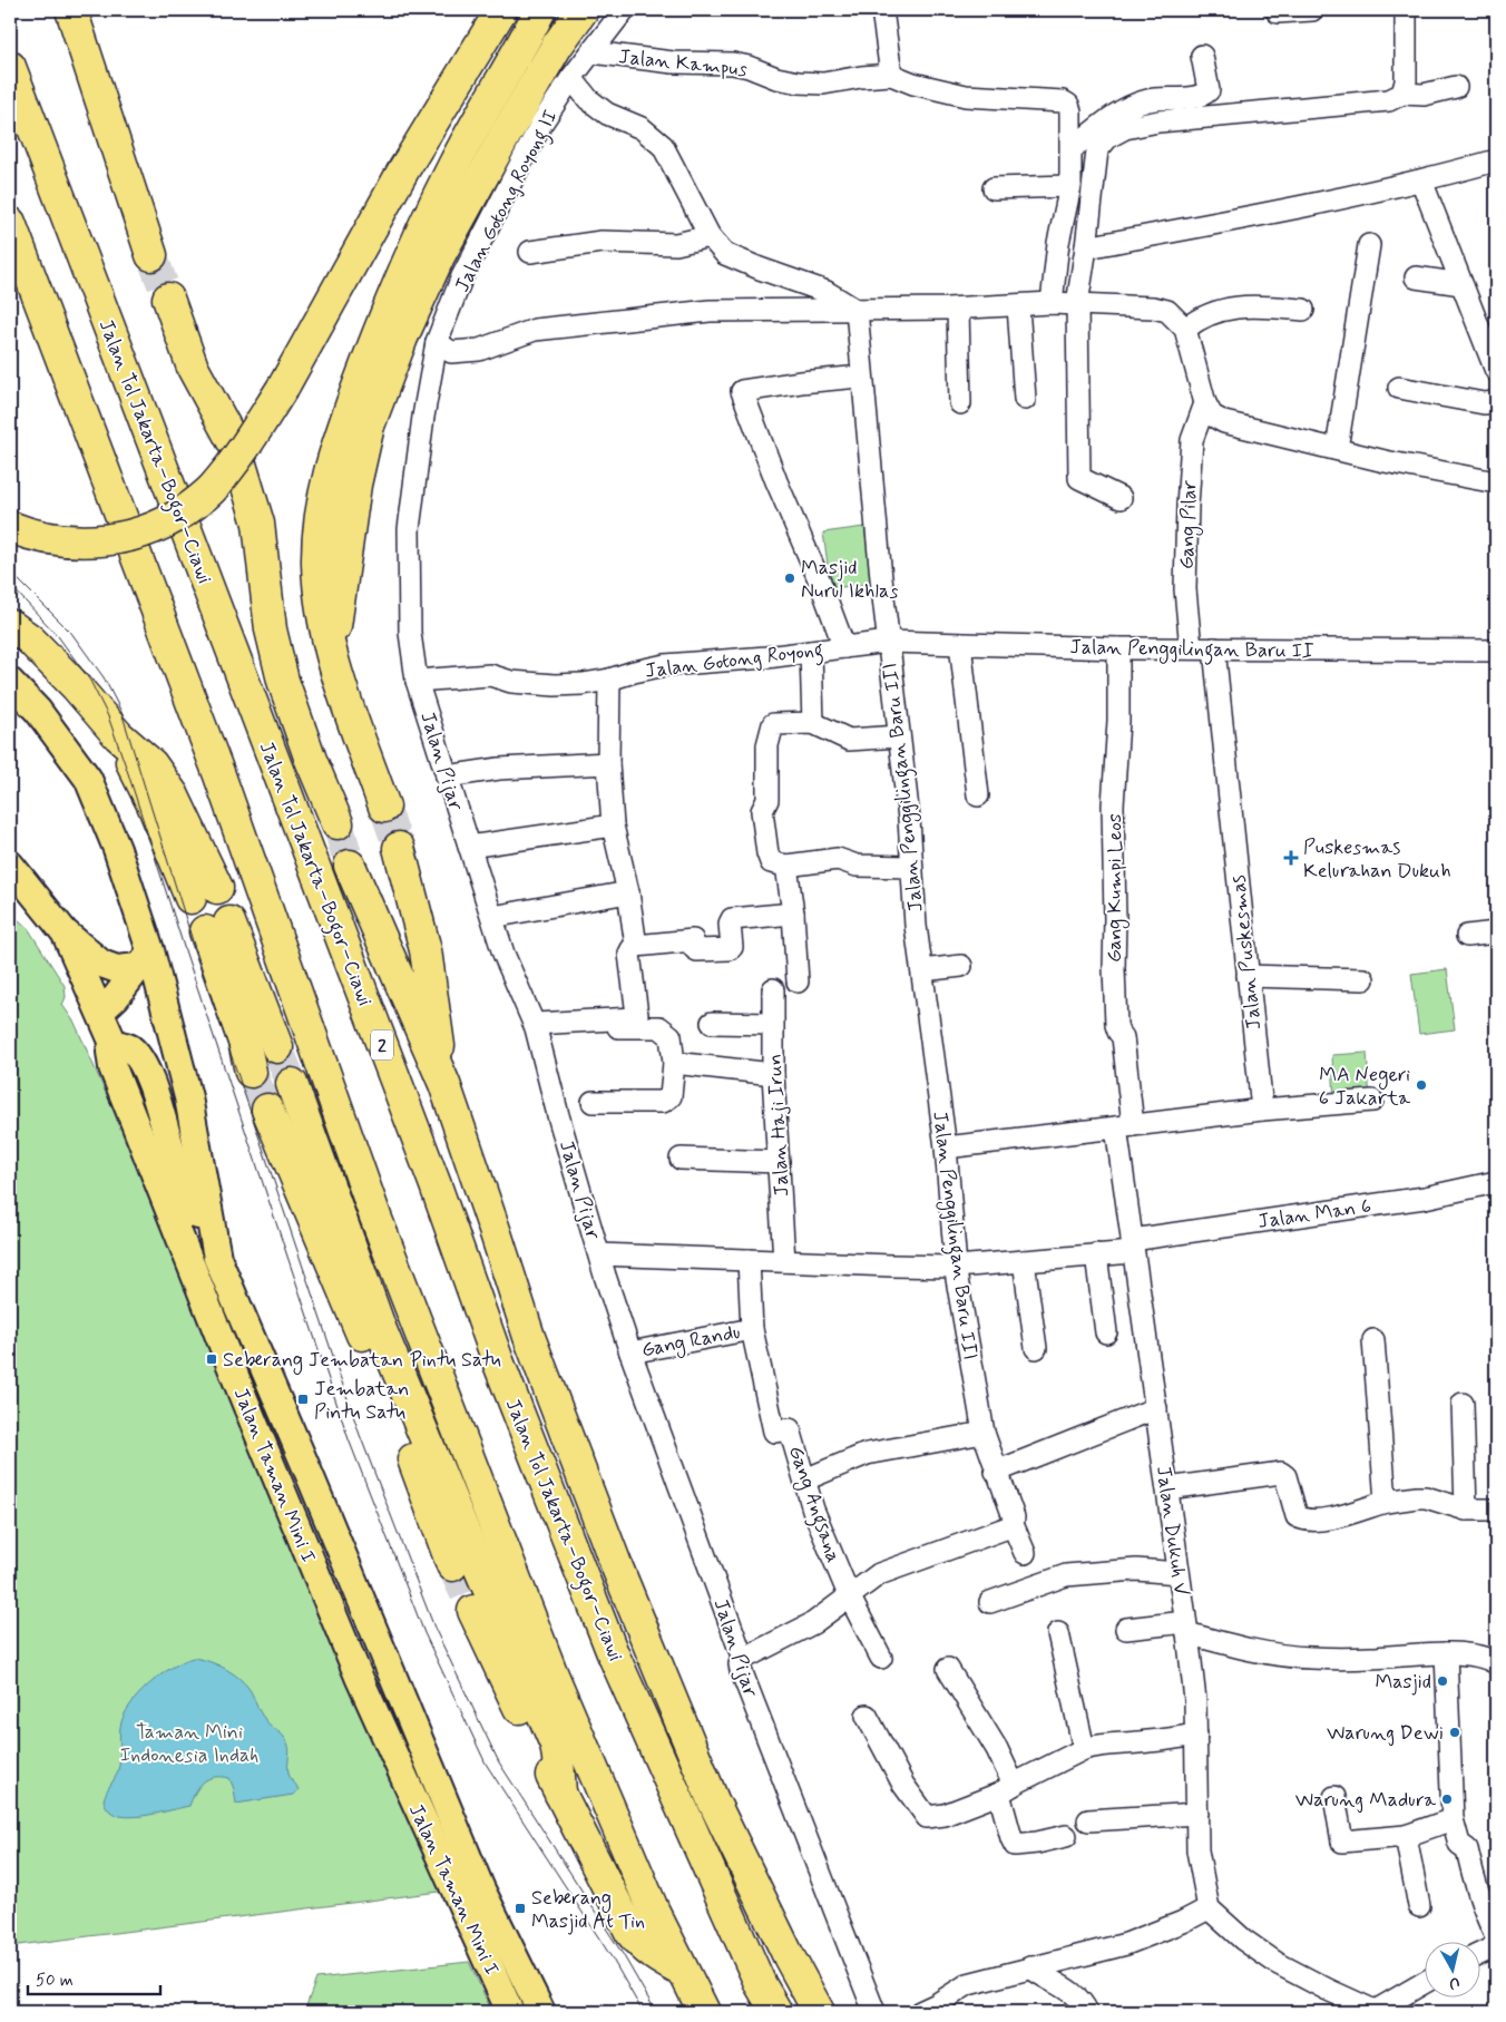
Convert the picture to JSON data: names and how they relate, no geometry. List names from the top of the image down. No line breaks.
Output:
{"streets":{"highway":["Jalan Tol Jakarta–Bogor–Ciawi","2"],"main road":["Jalan Taman Mini I"],"street":["Jalan Kampus","Jalan Gotong Royong II","Gang Pilar","Jalan Penggilingan Baru II","Jalan Gotong Royong","Jalan Pijar","Jalan Penggilingan Baru III","Gang Kumpi Leos","Jalan Puskesmas","Jalan Haji Irun","Jalan Man 6","Gang Randu","Gang Angsana","Jalan Dukuh V"]},"crossings":[["Jalan Kampus","Jalan Gotong Royong II"],["Jalan Gotong Royong II","Jalan Pijar"],["Gang Pilar","Jalan Penggilingan Baru II"],["Jalan Penggilingan Baru II","Jalan Gotong Royong"],["Jalan Penggilingan Baru II","Jalan Penggilingan Baru III"],["Jalan Penggilingan Baru II","Gang Kumpi Leos"],["Jalan Penggilingan Baru II","Jalan Puskesmas"],["Jalan Gotong Royong","Jalan Pijar"],["Jalan Gotong Royong","Jalan Penggilingan Baru III"],["Jalan Pijar","Gang Randu"],["Jalan Penggilingan Baru III","Jalan Man 6"],["Gang Kumpi Leos","Jalan Dukuh V"],["Jalan Man 6","Jalan Dukuh V"],["Gang Randu","Gang Angsana"]],"parks":["Taman Mini Indonesia Indah"],"places":{"other":["Masjid Nurul Ikhlas","MA Negeri 6 Jakarta","Masjid","Warung Dewi","Warung Madura"],"health":["Puskesmas Kelurahan Dukuh"],"transit":["Seberang Jembatan Pintu Satu","Jembatan Pintu Satu","Seberang Masjid At Tin"]},"scale_bar":"50 m","north":"bottom"}
